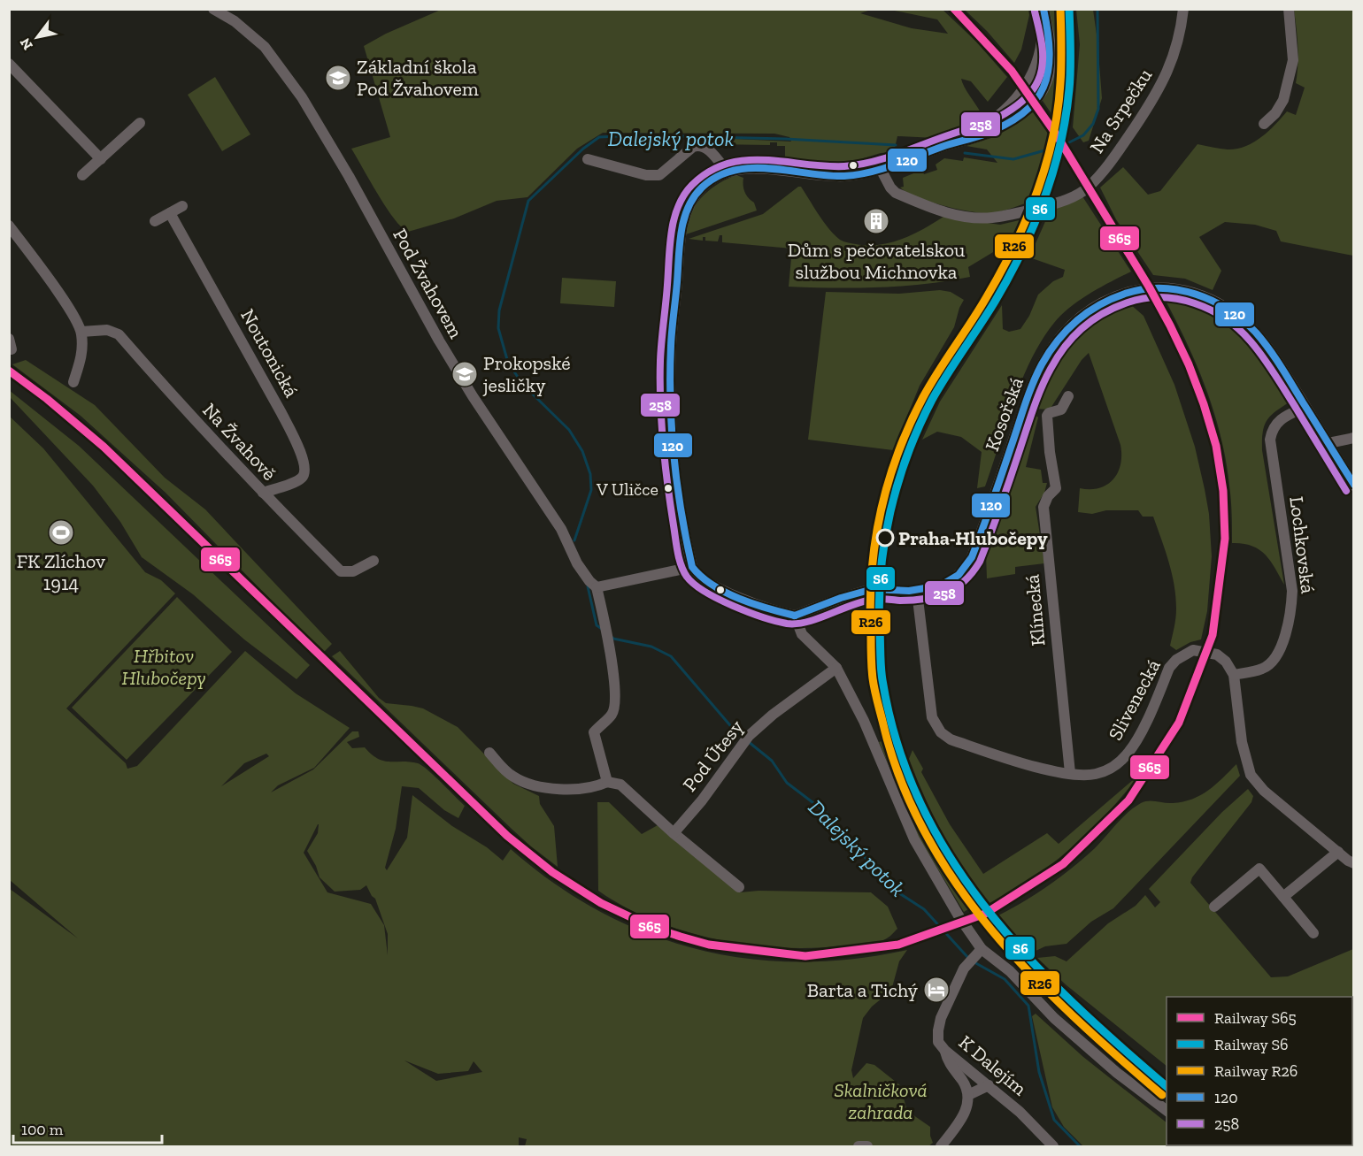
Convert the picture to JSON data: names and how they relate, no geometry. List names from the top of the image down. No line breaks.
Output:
{"streets":{"street":["Na Srpečku","Pod Žvahovem","Noutonická","Kosořská","Na Žvahově","Lochkovská","Klínecká","Slivenecká","Pod Útesy","K Dalejím"]},"crossings":[["Noutonická","Na Žvahově"],["Kosořská","Lochkovská"],["Kosořská","Slivenecká"],["Lochkovská","Slivenecká"],["Klínecká","Slivenecká"]],"water":["Dalejský potok"],"parks":["Hřbitov Hlubočepy","Skalničková zahrada"],"places":{"school or university":["Základní škola Pod Žvahovem","Prokopské jesličky"],"building":["Dům s pečovatelskou službou Michnovka"],"other":["V Uličce","Praha-Hlubočepy"],"sports":["FK Zlíchov 1914"],"hotel":["Barta a Tichý"]},"lines":["rail line S65","rail line S6","rail line R26","transit line 120","transit line 258"],"legend":["Railway S65","Railway S6","Railway R26","120","258"],"scale_bar":"100 m","north":"bottom left"}
